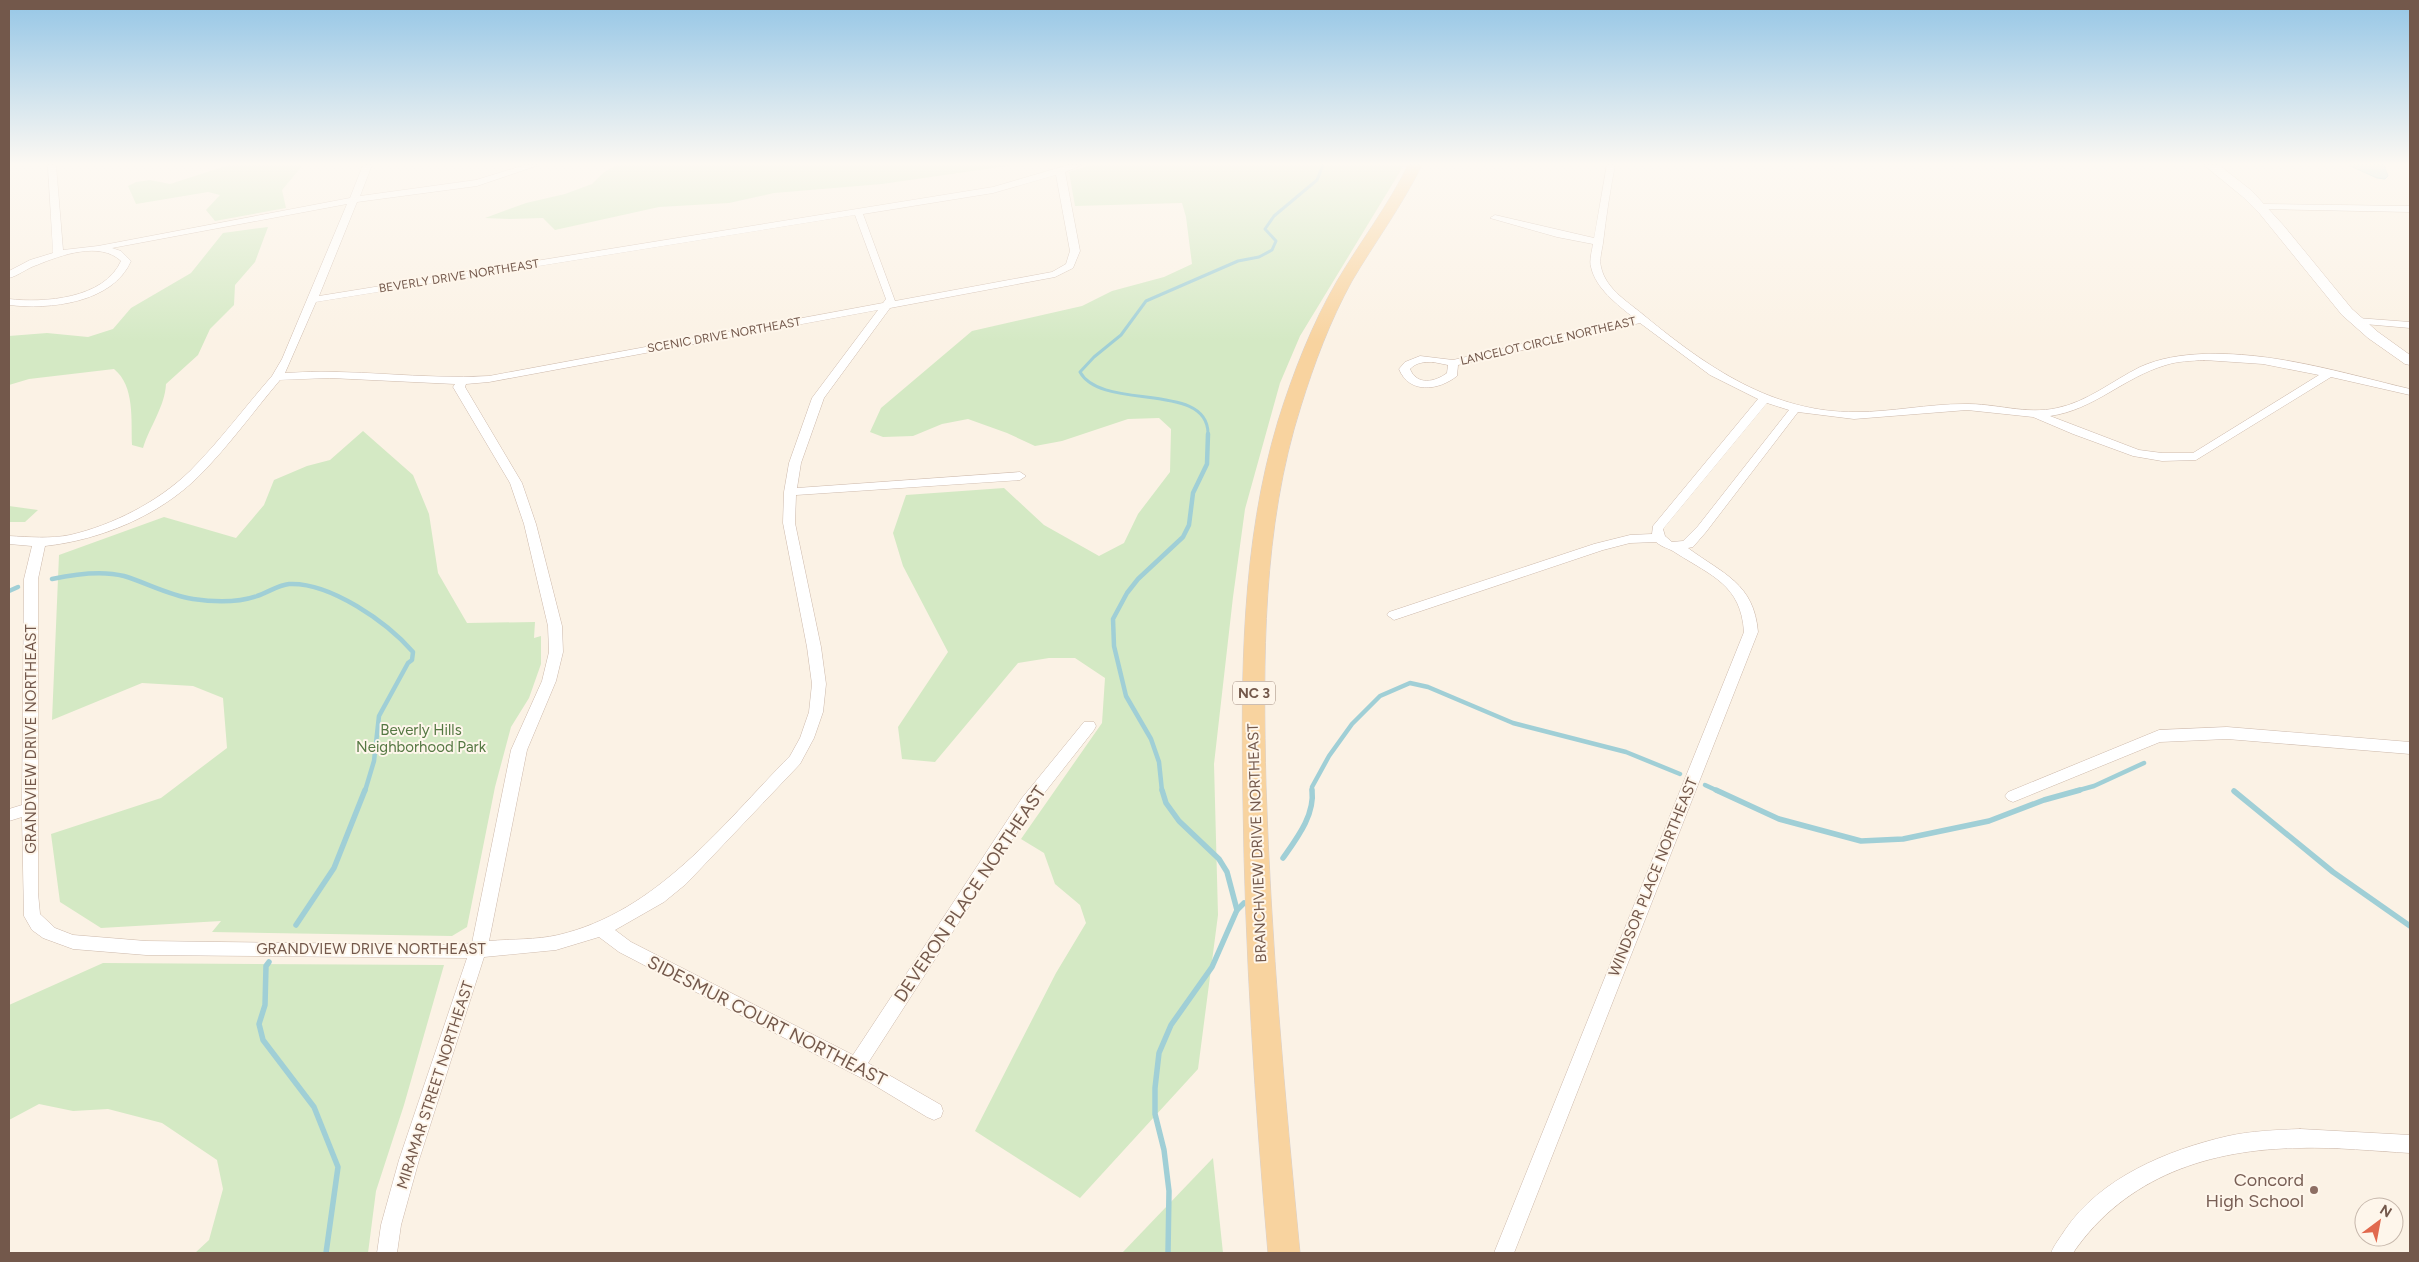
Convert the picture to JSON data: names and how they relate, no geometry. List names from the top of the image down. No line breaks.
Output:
{"streets":{"main road":["NC 3","BRANCHVIEW DRIVE NORTHEAST"],"street":["BEVERLY DRIVE NORTHEAST","SCENIC DRIVE NORTHEAST","LANCELOT CIRCLE NORTHEAST","GRANDVIEW DRIVE NORTHEAST","WINDSOR PLACE NORTHEAST","DEVERON PLACE NORTHEAST","SIDESMUR COURT NORTHEAST","MIRAMAR STREET NORTHEAST"]},"crossings":[["SCENIC DRIVE NORTHEAST","GRANDVIEW DRIVE NORTHEAST"],["SCENIC DRIVE NORTHEAST","MIRAMAR STREET NORTHEAST"],["GRANDVIEW DRIVE NORTHEAST","SIDESMUR COURT NORTHEAST"],["GRANDVIEW DRIVE NORTHEAST","MIRAMAR STREET NORTHEAST"],["DEVERON PLACE NORTHEAST","SIDESMUR COURT NORTHEAST"]],"parks":["Beverly Hills Neighborhood Park"],"places":["Concord High School"],"north":"top right"}
